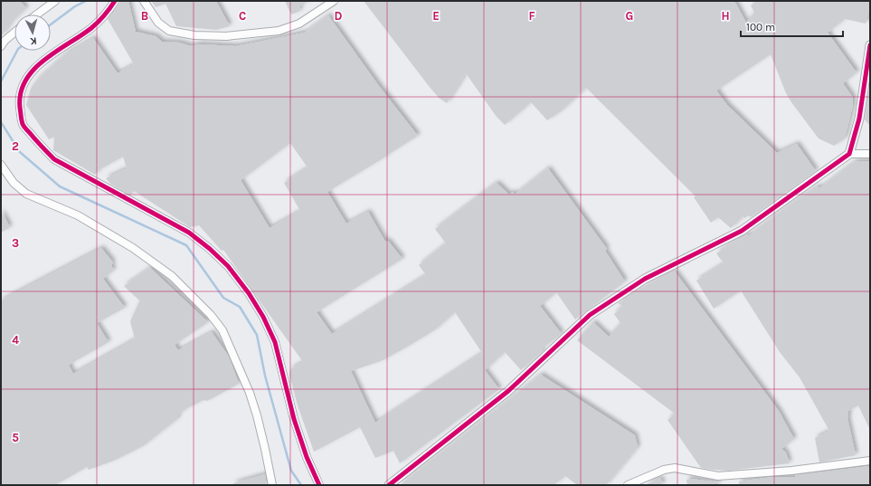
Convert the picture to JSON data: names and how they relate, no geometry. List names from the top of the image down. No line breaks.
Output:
{"scale_bar":"100 m","north":"bottom","grid":{"columns":["B","C","D","E","F","G","H"],"rows":["2","3","4","5"]}}
